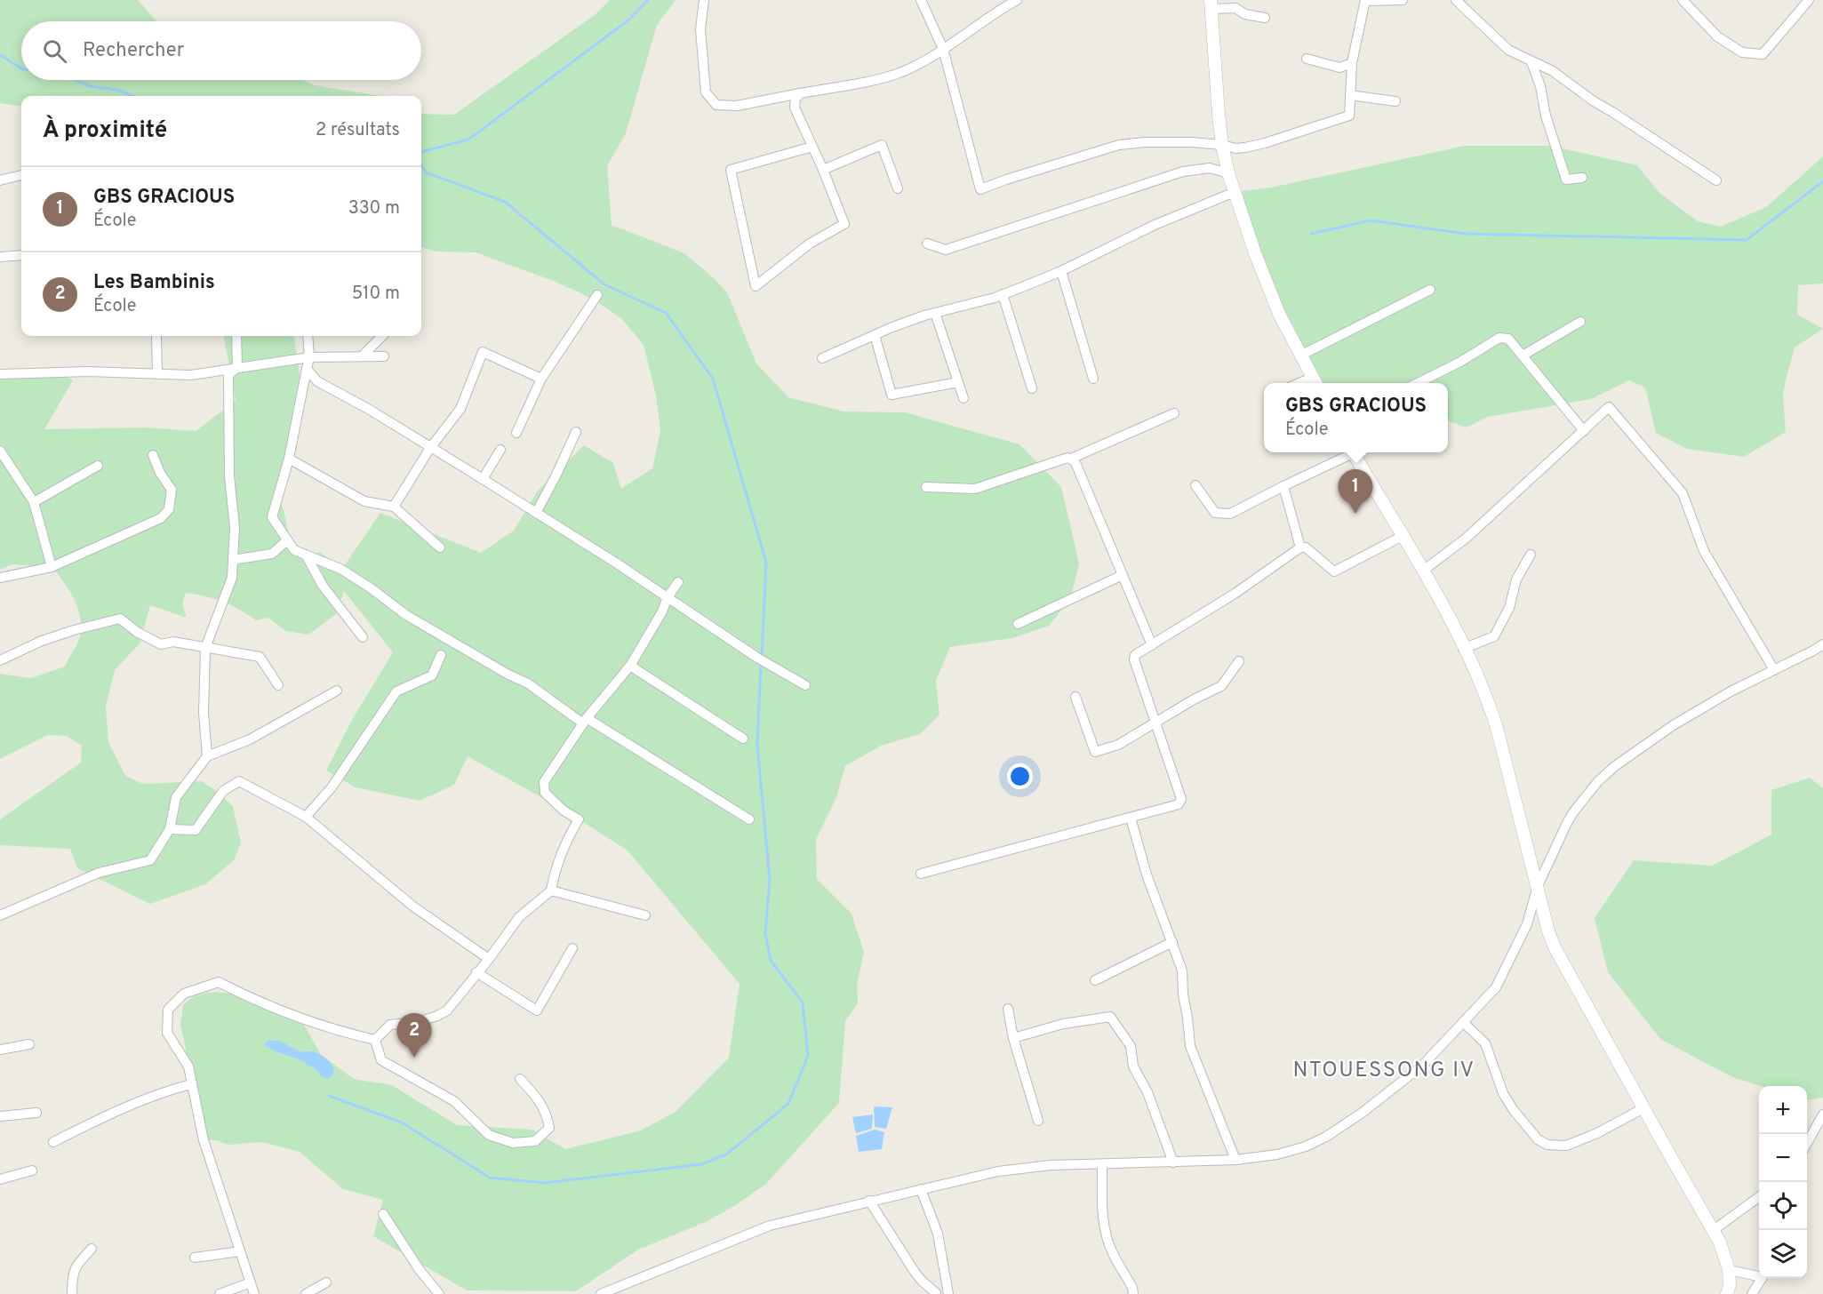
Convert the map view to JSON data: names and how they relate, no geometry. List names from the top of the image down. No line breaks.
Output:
{"districts":["NTOUESSONG IV"],"page":{"search":"Rechercher","heading":["À proximité","2 résultats"],"list":[{"mark":"1","name":"GBS GRACIOUS","note":"École","value":"330 m"},{"mark":"2","name":"Les Bambinis","note":"École","value":"510 m"}],"popup":["GBS GRACIOUS","École"],"pins":["1","2"],"map_buttons":["+","−"]}}
